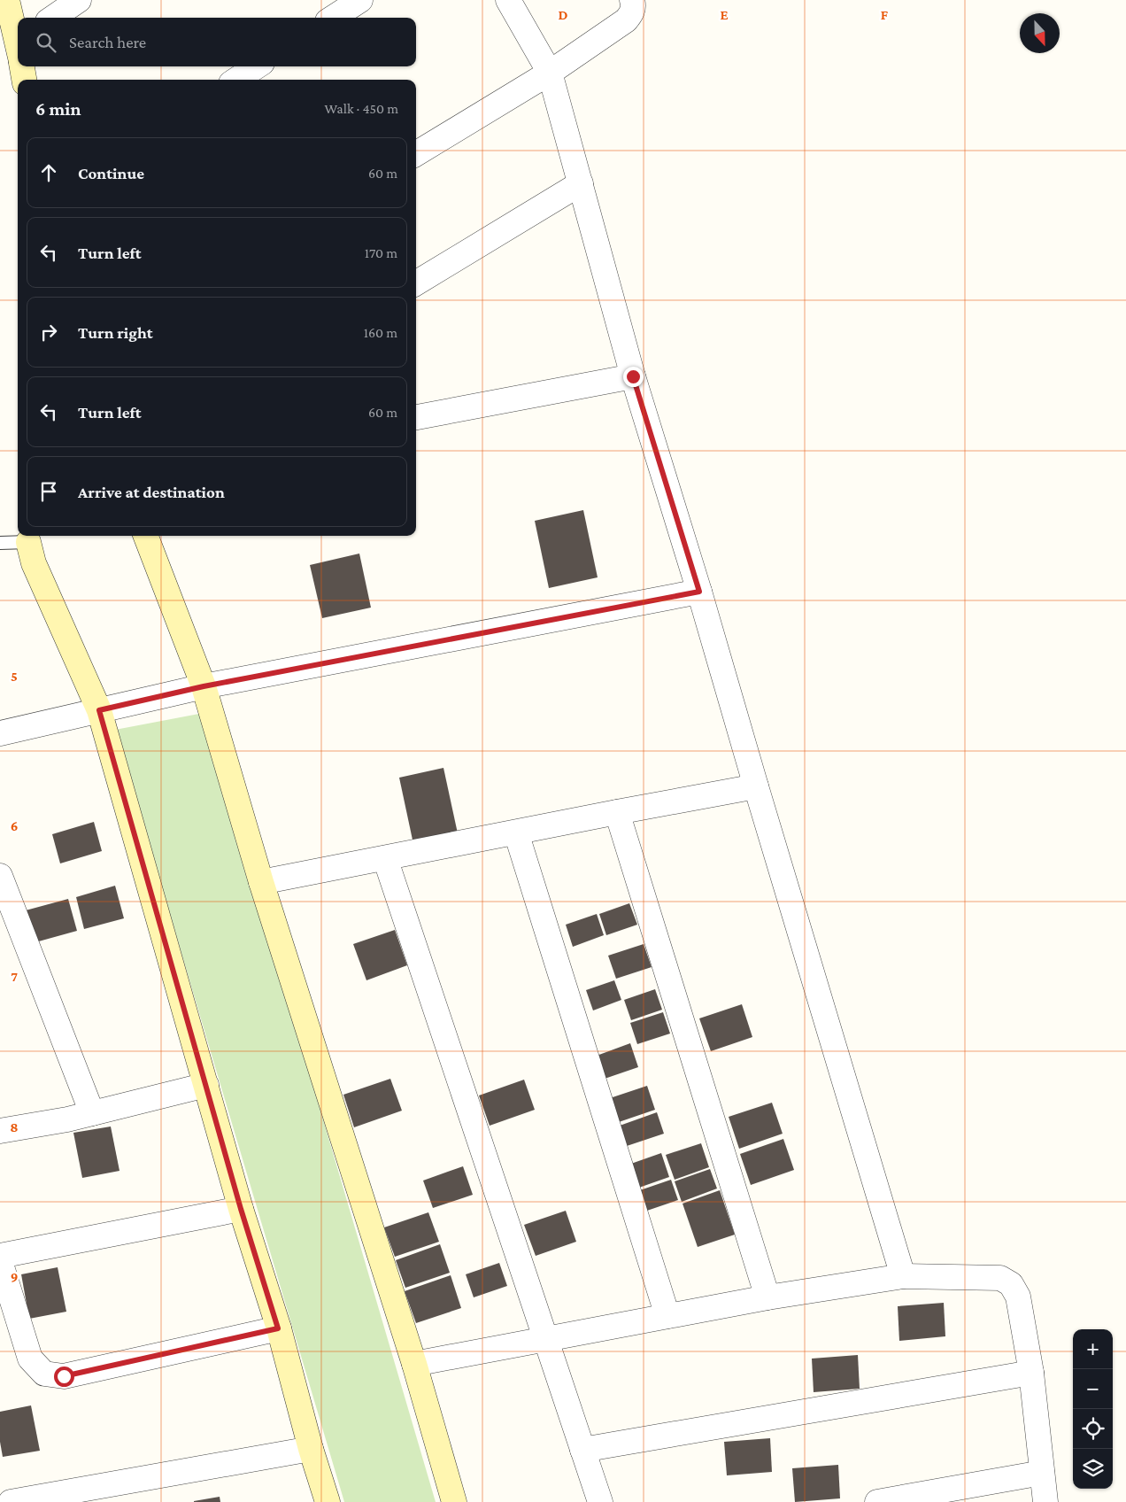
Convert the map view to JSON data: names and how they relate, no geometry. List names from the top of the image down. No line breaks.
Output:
{"north":"bottom","page":{"search":"Search here","heading":["6 min","Walk · 450 m"],"list":[["Continue","60 m"],["Turn left","170 m"],["Turn right","160 m"],["Turn left","60 m"],"Arrive at destination"],"map_buttons":["+","−"]},"grid":{"columns":["D","E","F"],"rows":["5","6","7","8","9"]}}
